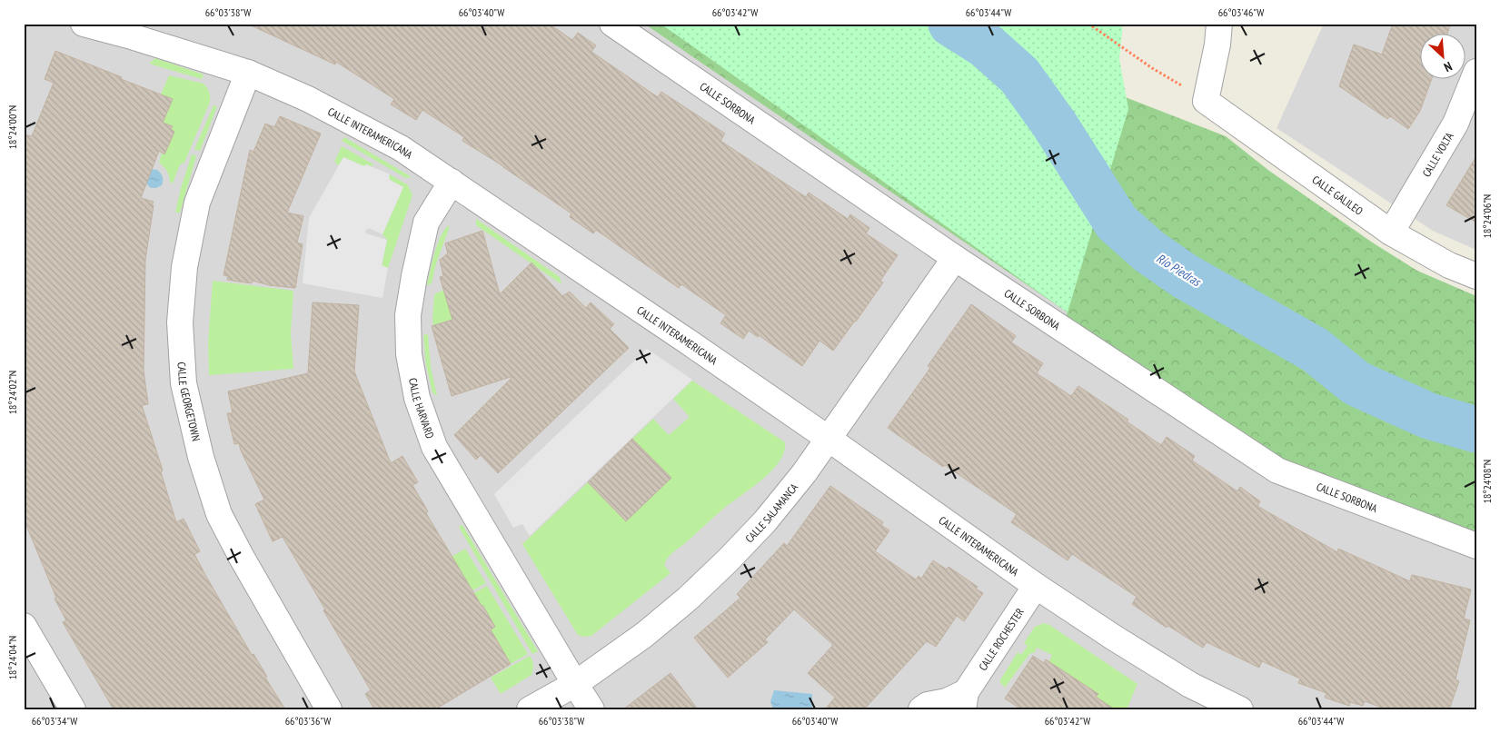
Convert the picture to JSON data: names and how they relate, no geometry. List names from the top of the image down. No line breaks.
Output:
{"streets":{"street":["CALLE SORBONA","CALLE INTERAMERICANA","CALLE VOLTA","CALLE GALILEO","CALLE GEORGETOWN","CALLE HARVARD","CALLE SALAMANCA","CALLE ROCHESTER"]},"crossings":[["CALLE SORBONA","CALLE SALAMANCA"],["CALLE INTERAMERICANA","CALLE GEORGETOWN"],["CALLE INTERAMERICANA","CALLE HARVARD"],["CALLE INTERAMERICANA","CALLE SALAMANCA"],["CALLE INTERAMERICANA","CALLE ROCHESTER"],["CALLE VOLTA","CALLE GALILEO"],["CALLE HARVARD","CALLE SALAMANCA"]],"water":["Río Piedras"],"north":"bottom right","coordinates":["66°03'38\"W","66°03'40\"W","66°03'42\"W","66°03'44\"W","66°03'46\"W","18°24'00\"N","18°24'06\"N","18°24'02\"N","18°24'08\"N","18°24'04\"N","66°03'34\"W","66°03'36\"W"]}
